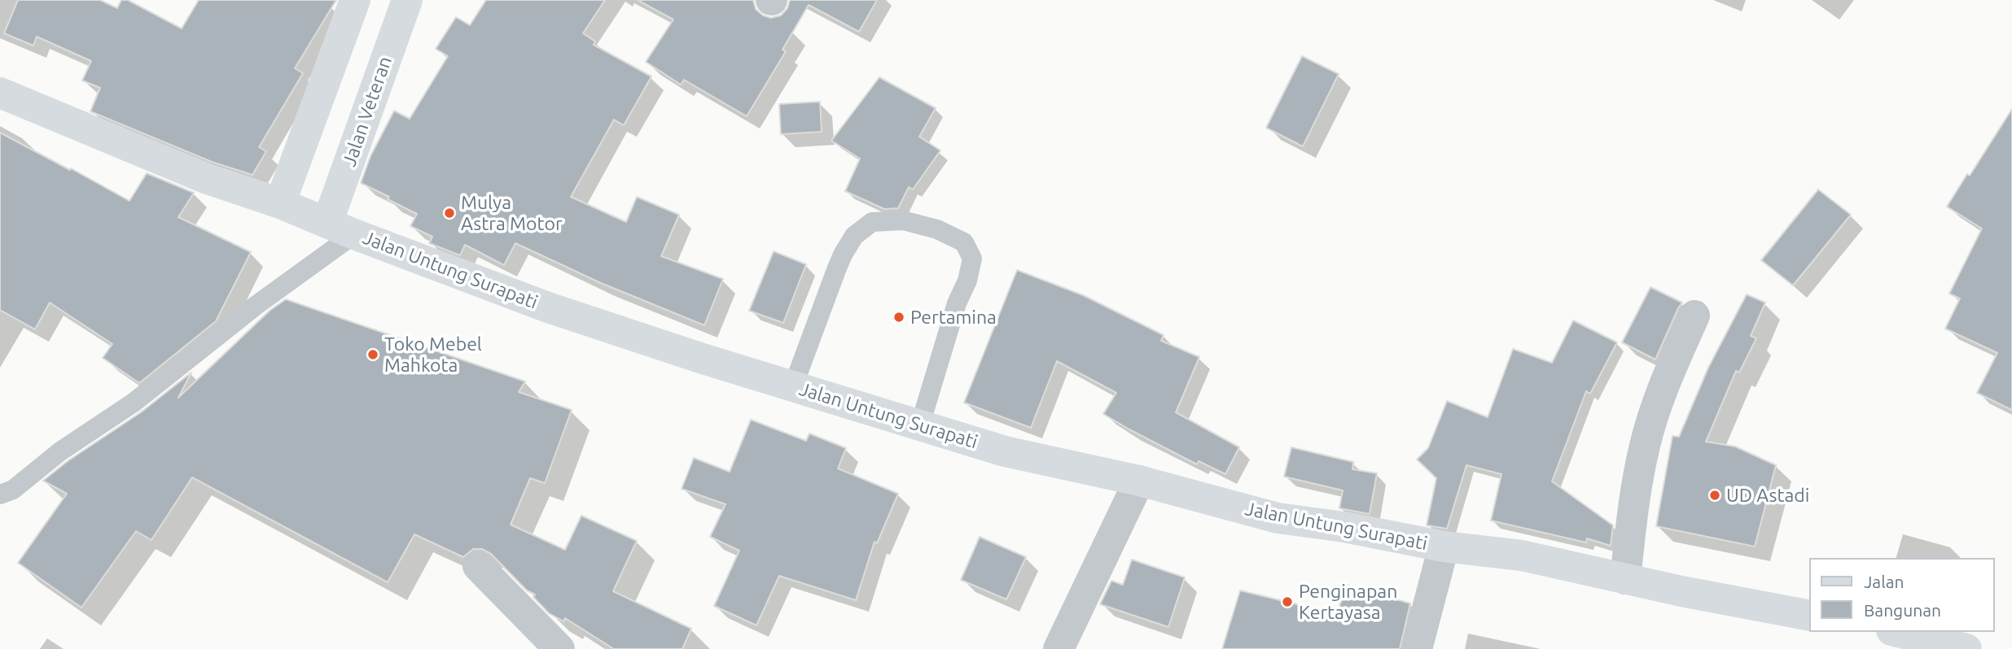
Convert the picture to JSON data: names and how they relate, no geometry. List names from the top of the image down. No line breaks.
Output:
{"streets":{"main road":["Jalan Veteran","Jalan Untung Surapati"]},"crossings":[["Jalan Veteran","Jalan Untung Surapati"]],"places":["Mulya Astra Motor","Pertamina","Toko Mebel Mahkota","UD Astadi","Penginapan Kertayasa"],"legend":["Jalan","Bangunan"]}
